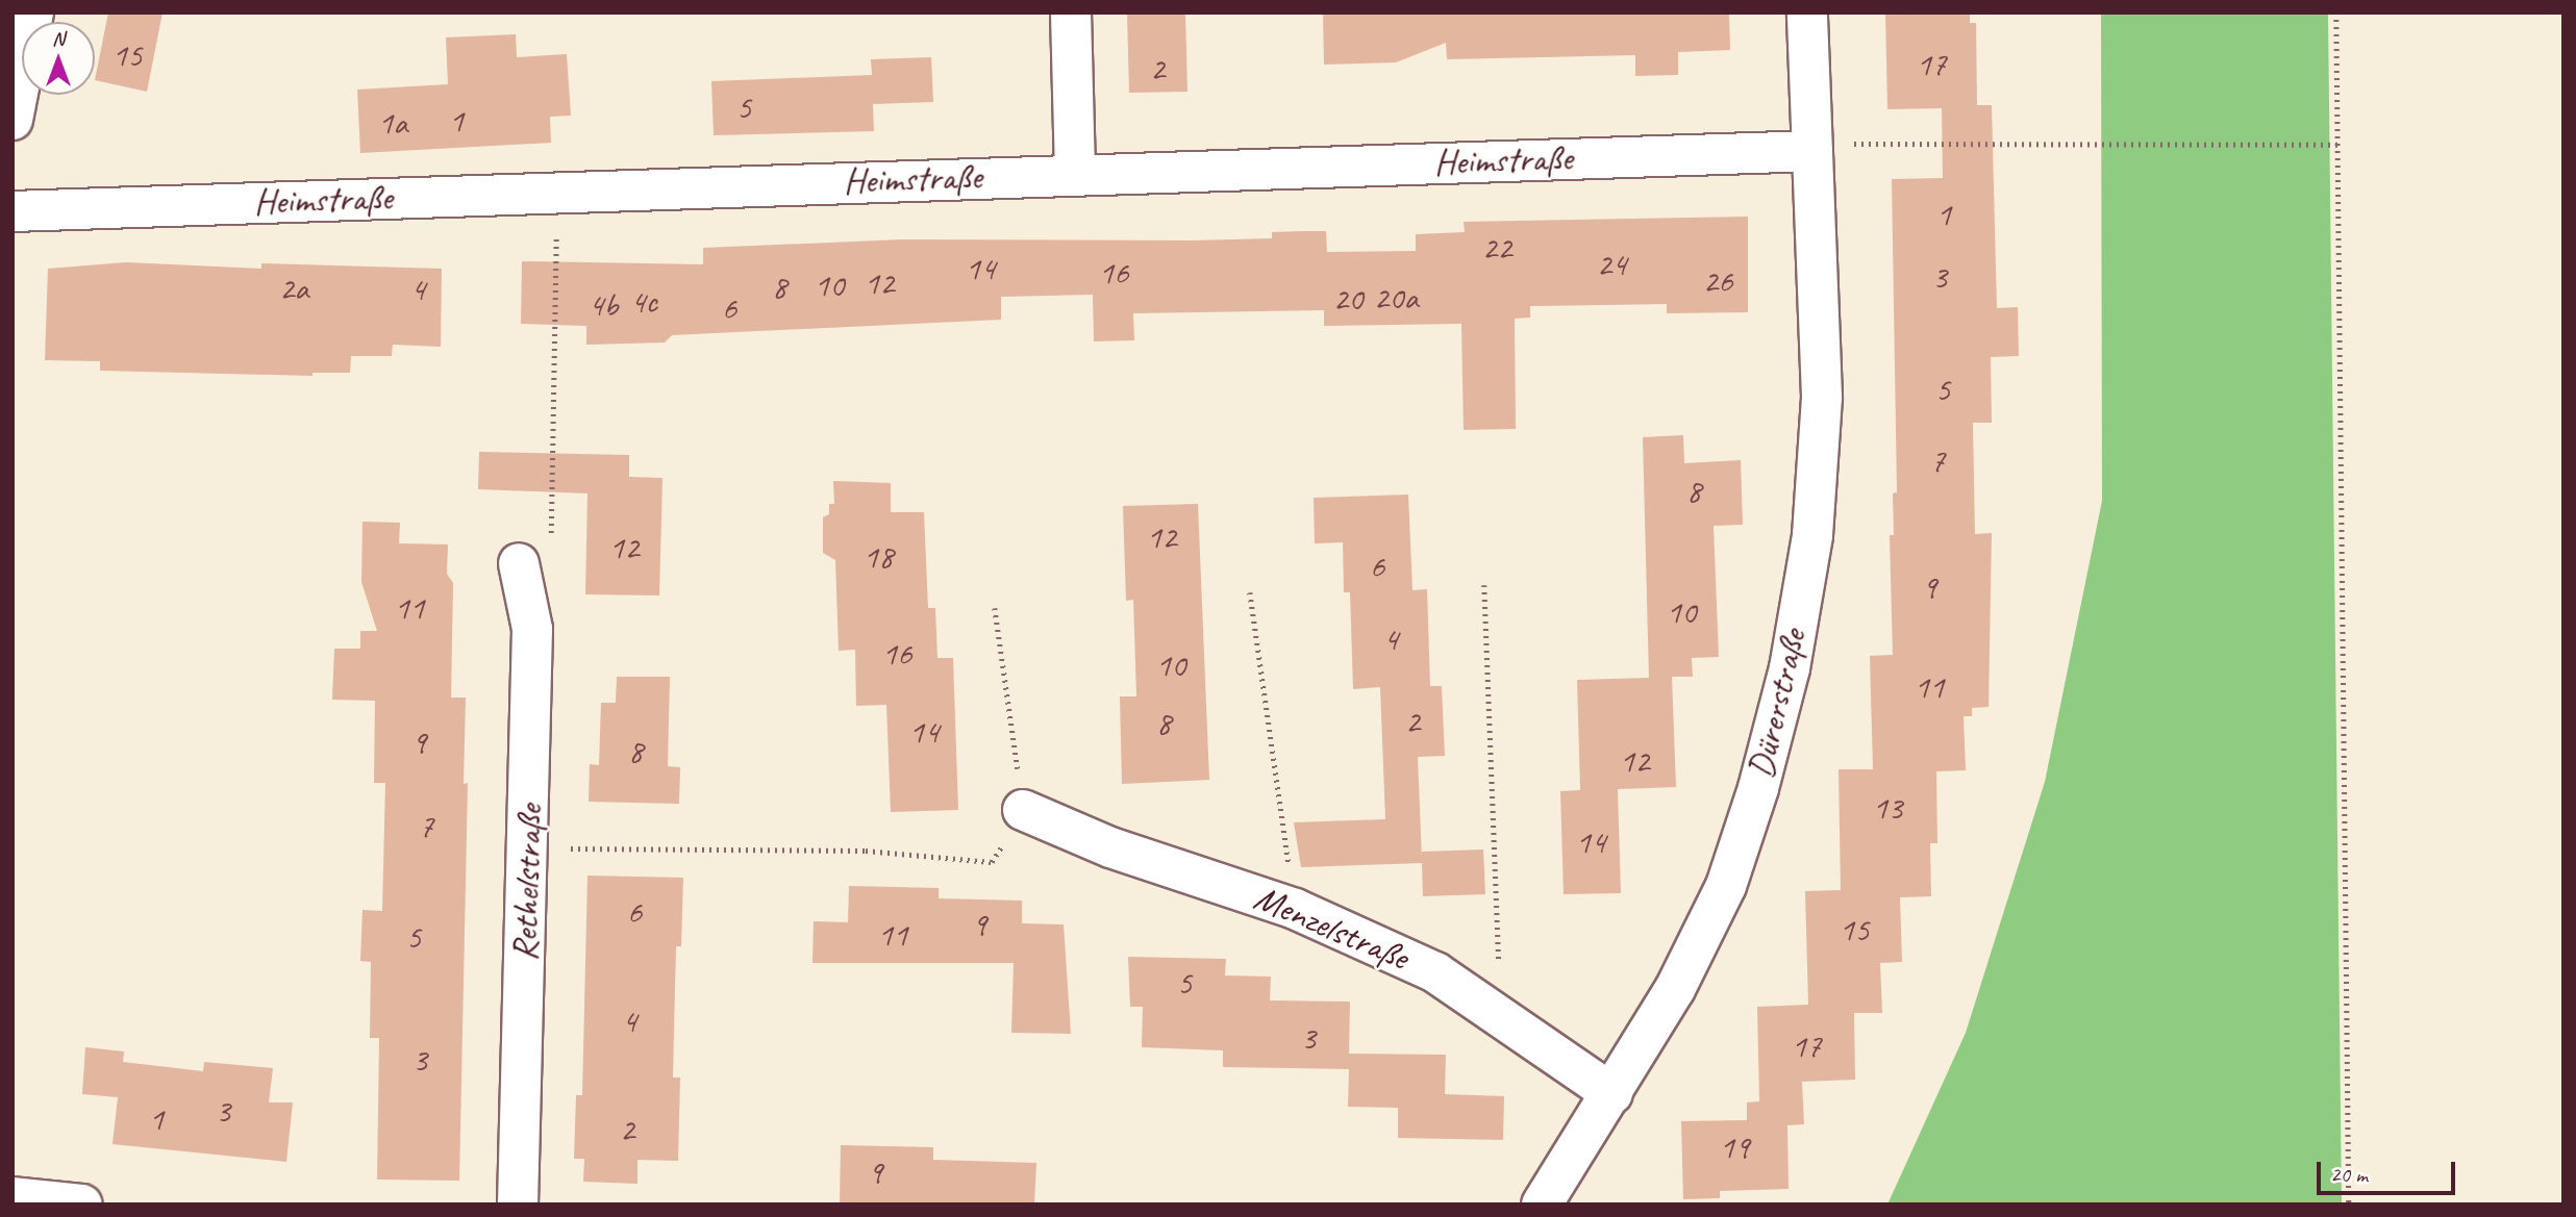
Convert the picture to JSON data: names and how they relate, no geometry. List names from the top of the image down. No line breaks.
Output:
{"streets":{"street":["Heimstraße","Dürerstraße","Rethelstraße","Menzelstraße"]},"crossings":[["Heimstraße","Dürerstraße"],["Dürerstraße","Menzelstraße"]],"house_numbers":["15","17","2","5","1","1a","1","22","24","14","16","3","26","12","10","8","2a","4","20a","20","4c","4b","6","5","7","8","12","12","18","6","9","11","10","4","16","10","11","2","8","14","9","8","12","13","7","14","6","9","15","11","5","5","4","3","17","3","3","1","2","19","9"],"scale_bar":"20 m","north":"top"}
